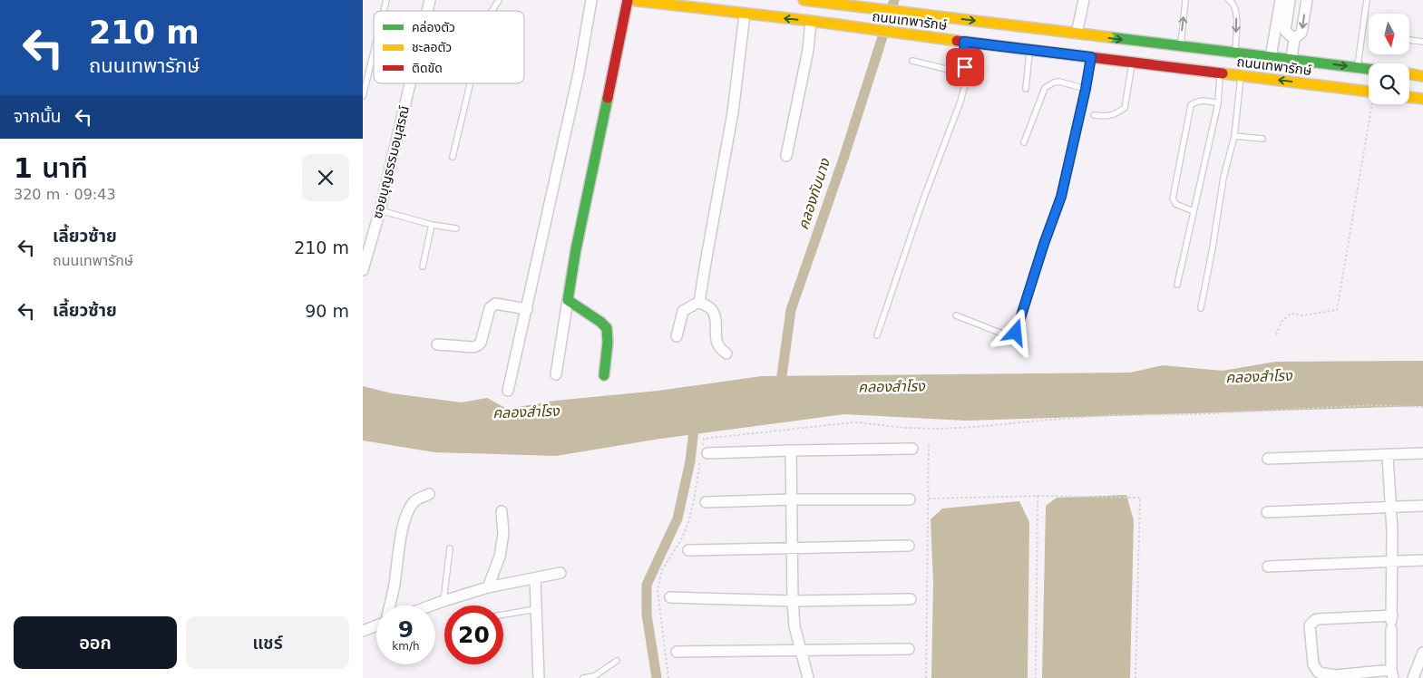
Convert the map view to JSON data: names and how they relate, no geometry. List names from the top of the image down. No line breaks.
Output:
{"streets":{"main road":["ถนนเทพารักษ์"],"street":["ซอยบุญธรรมอนุสรณ์"]},"water":["คลองทับนาง","คลองสำโรง"],"legend":["คล่องตัว","ชะลอตัว","ติดขัด"],"north":"bottom","page":{"turn":["210 m","ถนนเทพารักษ์"],"then":"จากนั้น","heading":["1 นาที","320 m · 09:43"],"list":[{"name":"เลี้ยวซ้าย","note":"ถนนเทพารักษ์","value":"210 m"},{"name":"เลี้ยวซ้าย","value":"90 m"}],"speed":"9 km/h","limit":"20","buttons":["ออก","แชร์"]}}
